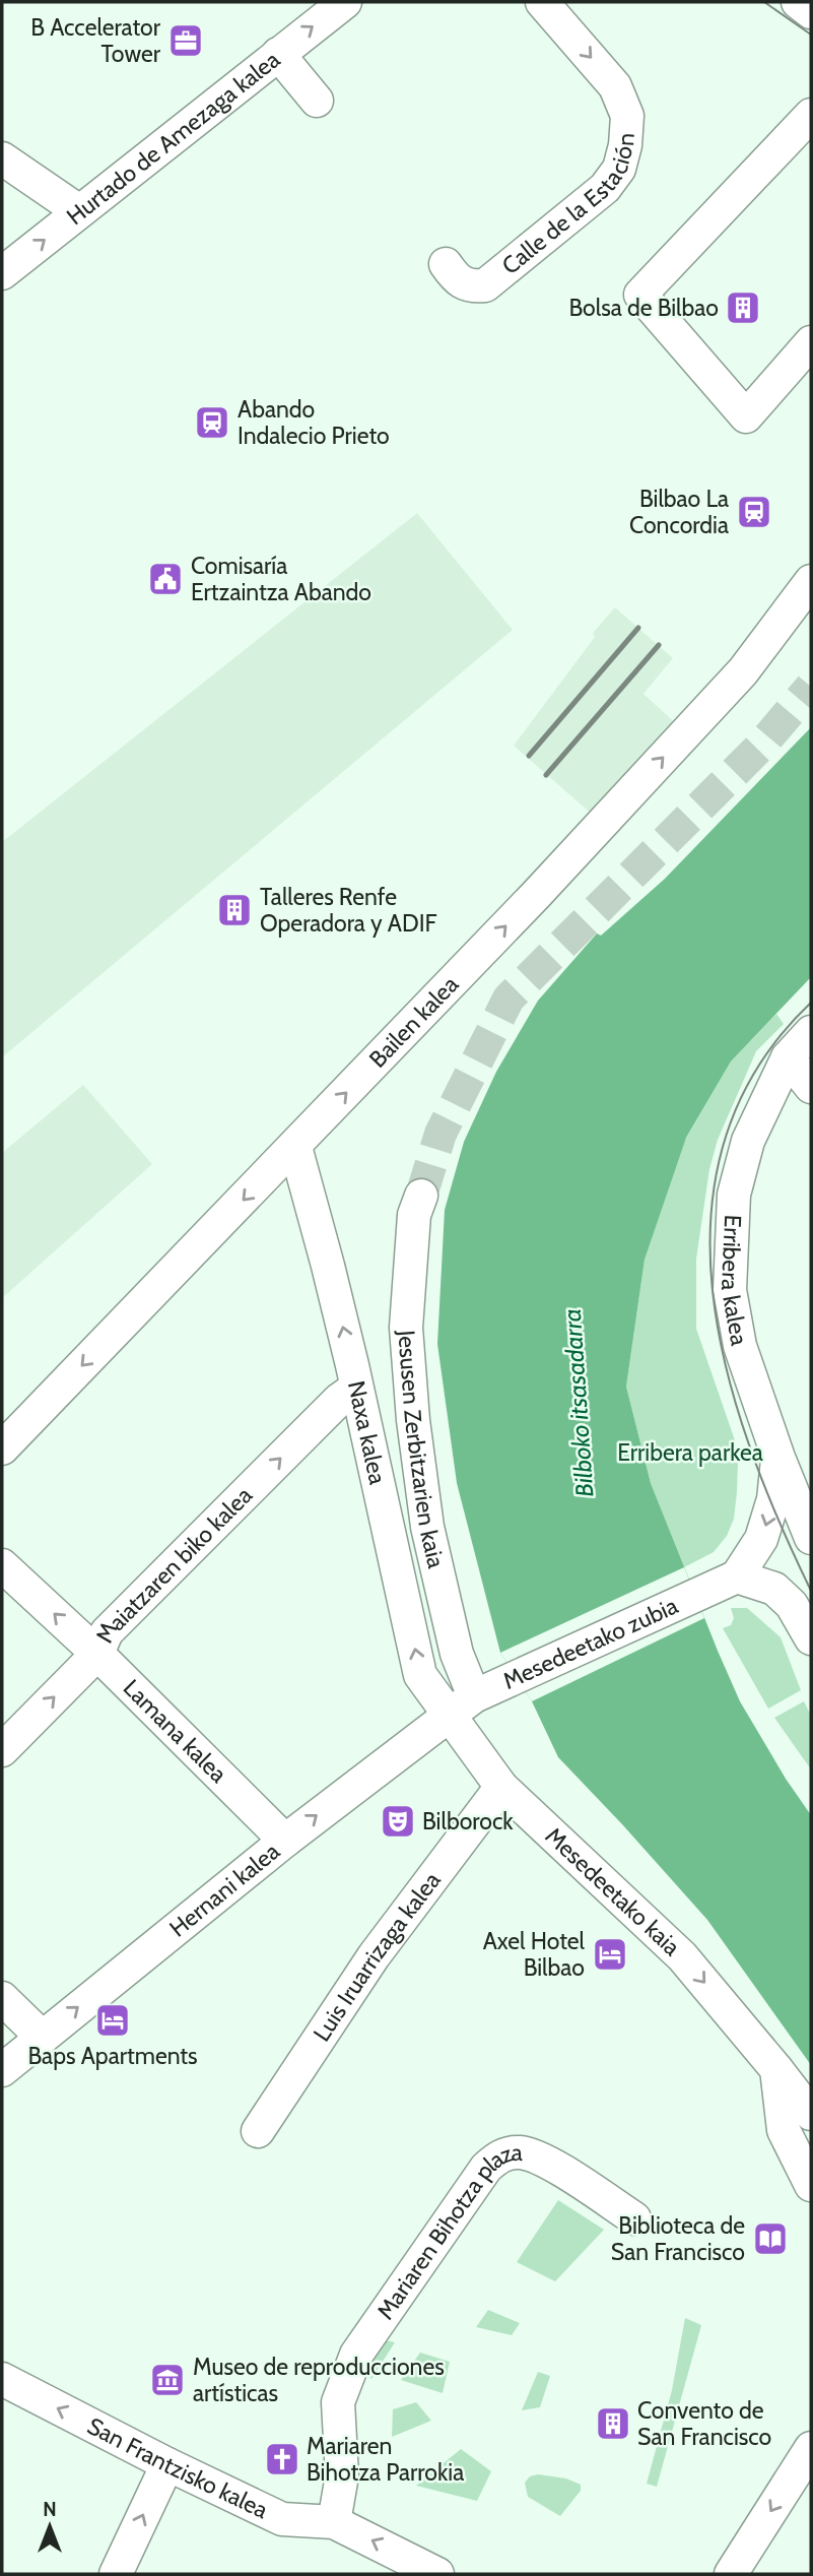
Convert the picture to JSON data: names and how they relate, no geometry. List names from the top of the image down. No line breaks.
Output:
{"streets":{"street":["Hurtado de Amezaga kalea","Calle de la Estación","Bailen kalea","Erribera kalea","Naxa kalea","Jesusen Zerbitzarien kaia","Maiatzaren biko kalea","Mesedeetako zubia","Lamana kalea","Hernani kalea","Mesedeetako kaia","Luis Iruarrizaga kalea","Mariaren Bihotza plaza","San Frantzisko kalea"]},"crossings":[["Bailen kalea","Naxa kalea"],["Erribera kalea","Mesedeetako zubia"],["Naxa kalea","Jesusen Zerbitzarien kaia"],["Naxa kalea","Maiatzaren biko kalea"],["Naxa kalea","Mesedeetako zubia"],["Naxa kalea","Hernani kalea"],["Naxa kalea","Mesedeetako kaia"],["Jesusen Zerbitzarien kaia","Mesedeetako zubia"],["Jesusen Zerbitzarien kaia","Hernani kalea"],["Jesusen Zerbitzarien kaia","Mesedeetako kaia"],["Maiatzaren biko kalea","Lamana kalea"],["Mesedeetako zubia","Hernani kalea"],["Mesedeetako zubia","Mesedeetako kaia"],["Lamana kalea","Hernani kalea"],["Hernani kalea","Mesedeetako kaia"],["Mesedeetako kaia","Luis Iruarrizaga kalea"],["Mariaren Bihotza plaza","San Frantzisko kalea"]],"one_way":["Hurtado de Amezaga kalea","Naxa kalea","Maiatzaren biko kalea","Hernani kalea","Mesedeetako kaia","San Frantzisko kalea"],"water":["Bilboko itsasadarra"],"parks":["Erribera parkea"],"places":{"office":["B Accelerator Tower"],"building":["Bolsa de Bilbao","Talleres Renfe Operadora y ADIF","Convento de San Francisco"],"station":["Abando Indalecio Prieto","Bilbao La Concordia"],"public building":["Comisaría Ertzaintza Abando"],"theatre":["Bilborock"],"hotel":["Axel Hotel Bilbao","Baps Apartments"],"library":["Biblioteca de San Francisco"],"museum":["Museo de reproducciones artísticas"],"church":["Mariaren Bihotza Parrokia"]},"north":"top"}
